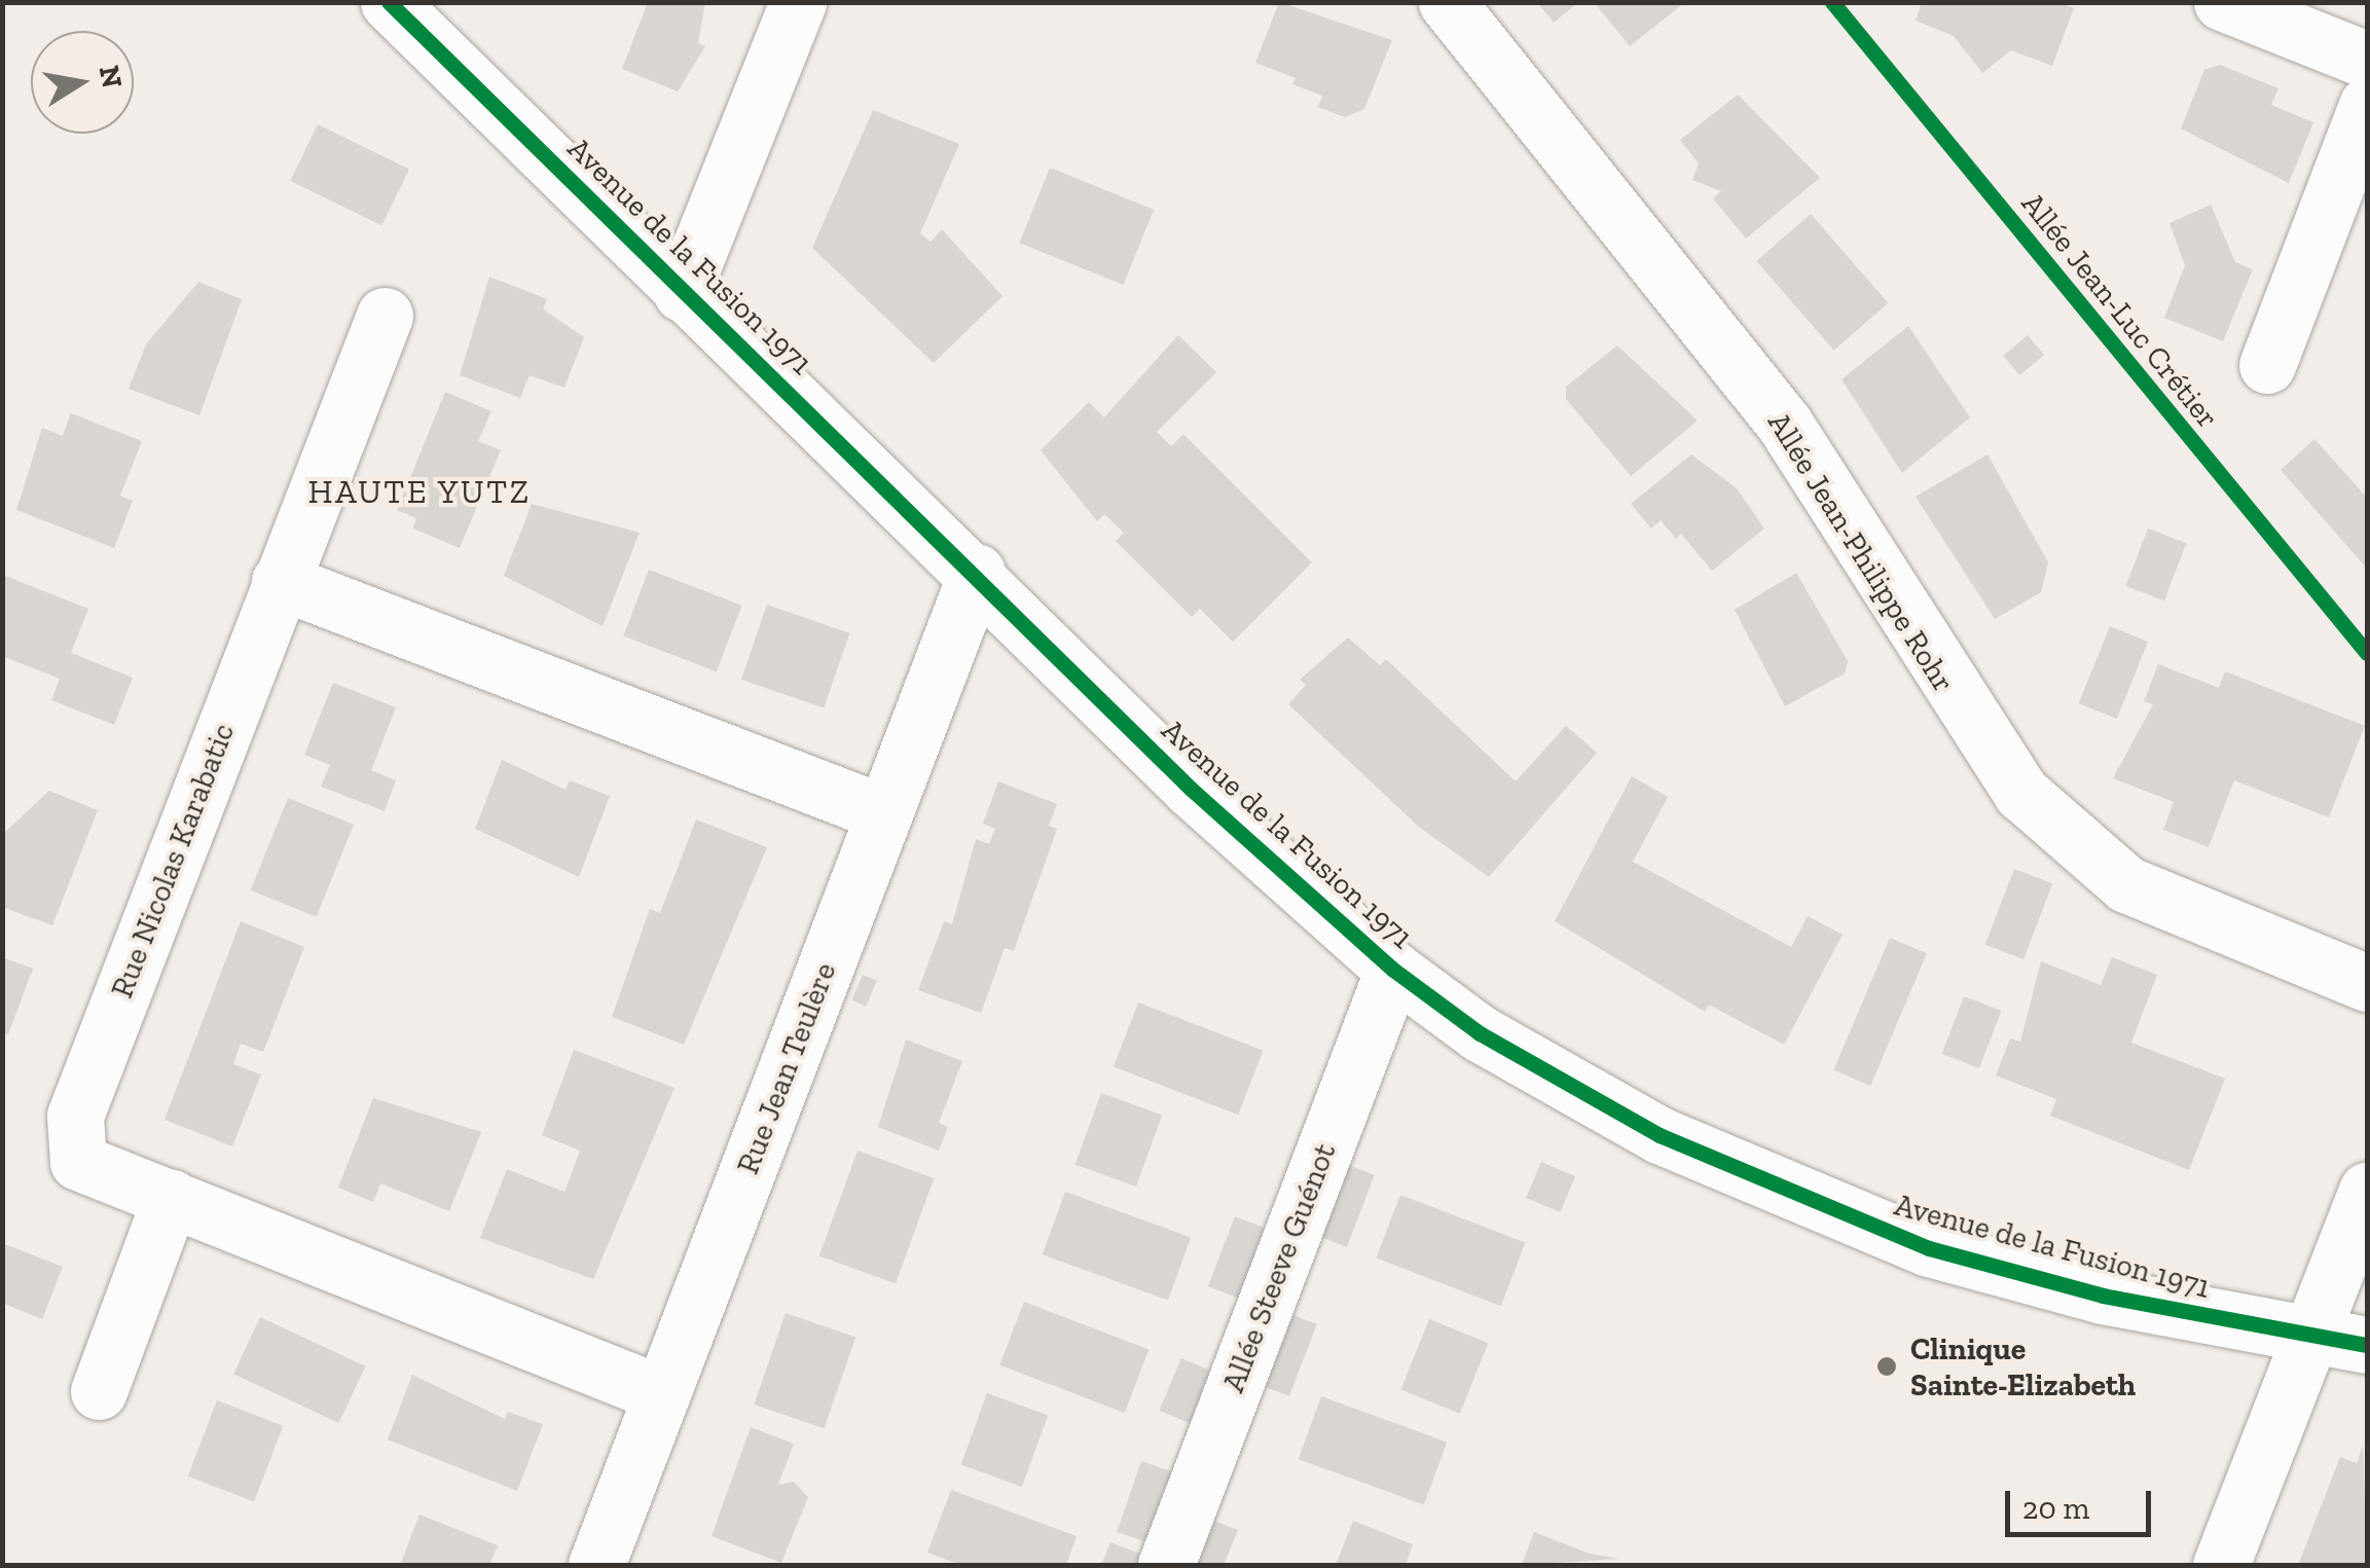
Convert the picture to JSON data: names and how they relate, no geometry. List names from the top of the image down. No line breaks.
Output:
{"streets":{"street":["Avenue de la Fusion 1971","Allée Jean-Philippe Rohr","Rue Nicolas Karabatic","Rue Jean Teulère","Allée Steeve Guénot"],"cycle path":["Allée Jean-Luc Crétier"]},"crossings":[["Avenue de la Fusion 1971","Rue Jean Teulère"],["Avenue de la Fusion 1971","Allée Steeve Guénot"],["Rue Nicolas Karabatic","Rue Jean Teulère"]],"districts":["HAUTE YUTZ"],"places":["Clinique Sainte-Elizabeth"],"scale_bar":"20 m","north":"right"}
